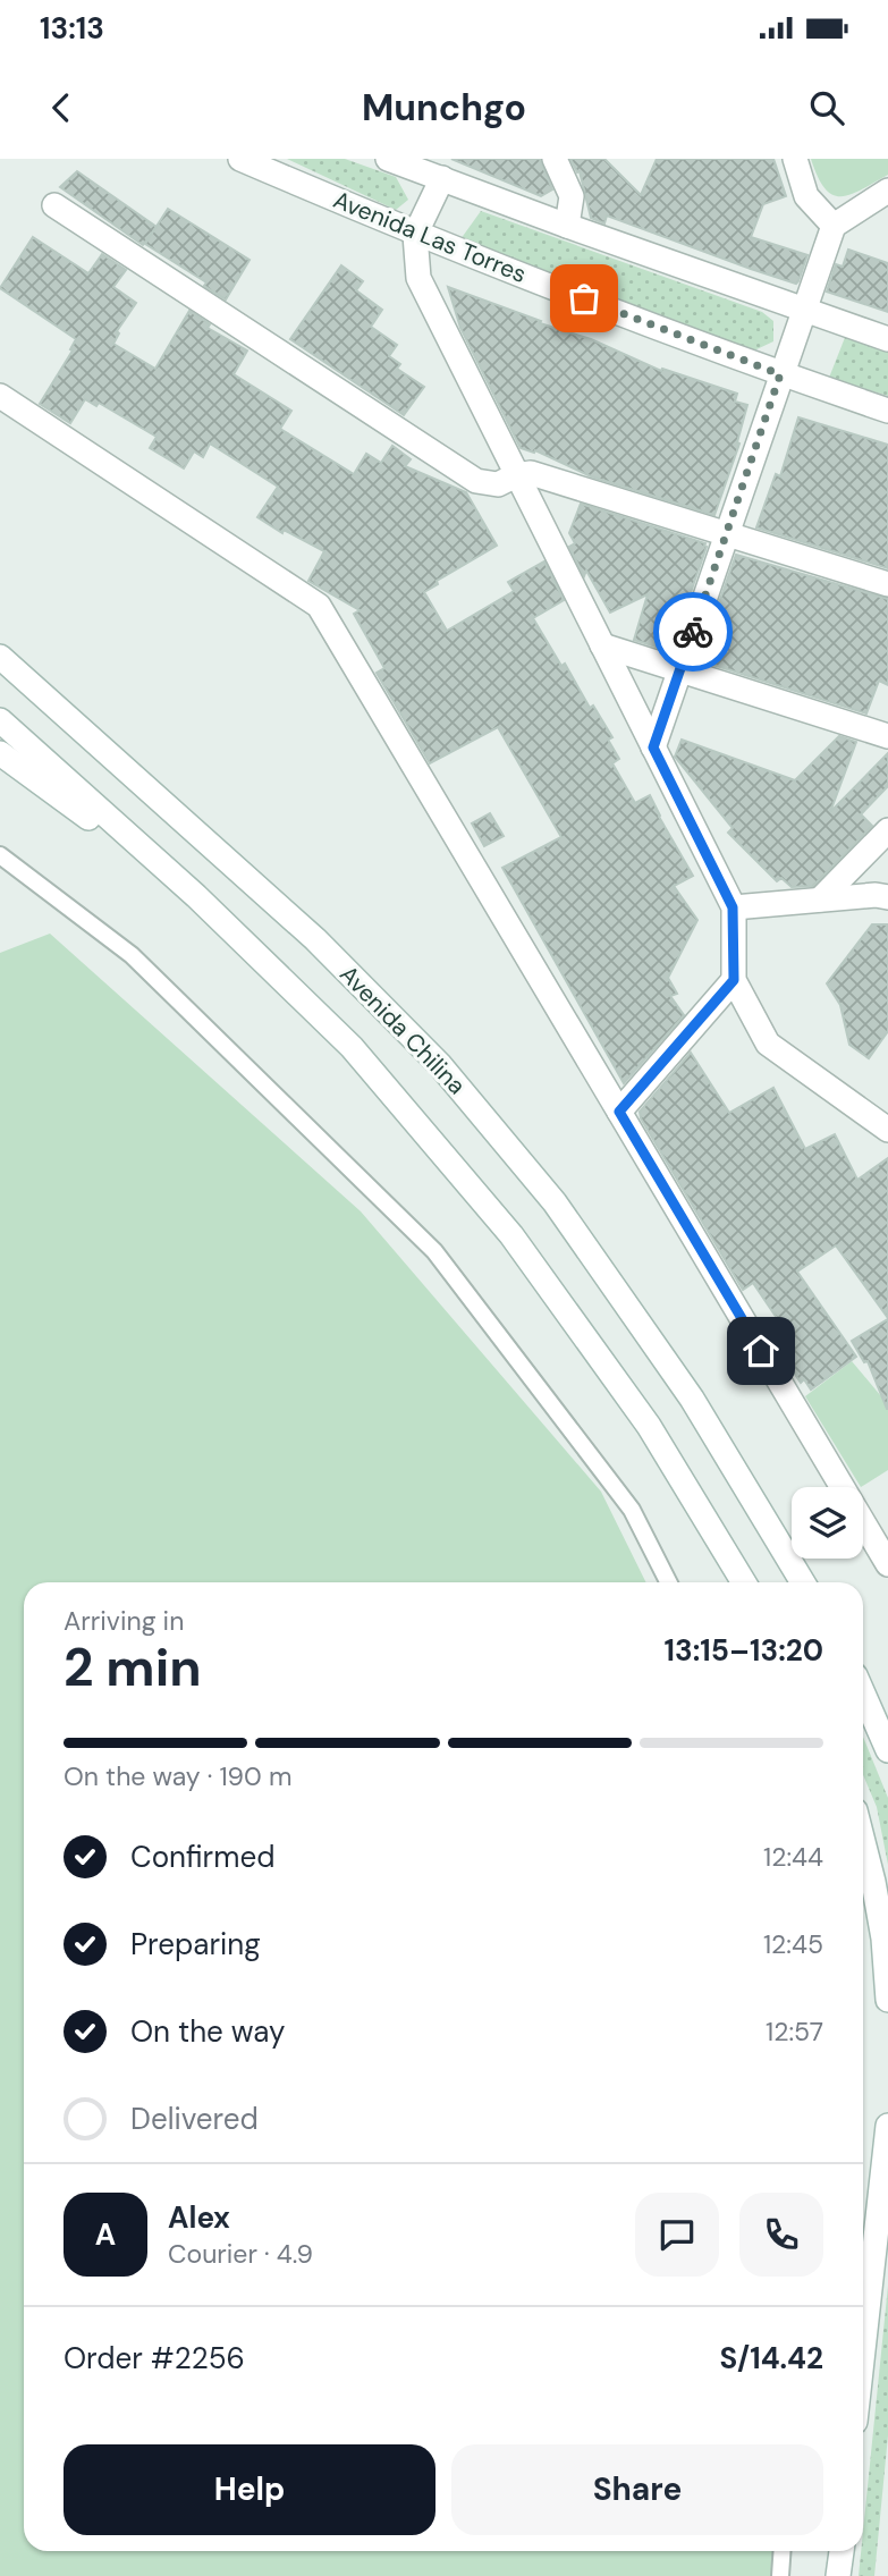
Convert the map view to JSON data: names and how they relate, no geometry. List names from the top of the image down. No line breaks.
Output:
{"streets":{"street":["Avenida Las Torres","Avenida Chilina"]},"page":{"status":"13:13","header":"Munchgo","heading":["2 min","Arriving in","13:15–13:20"],"panel":["Alex","Courier · 4.9","Order #2256","S/14.42"],"bar":"On the way · 190 m","list":[["Confirmed","12:44"],["Preparing","12:45"],["On the way","12:57"],"Delivered"],"round":"A","buttons":["Help","Share"]}}
